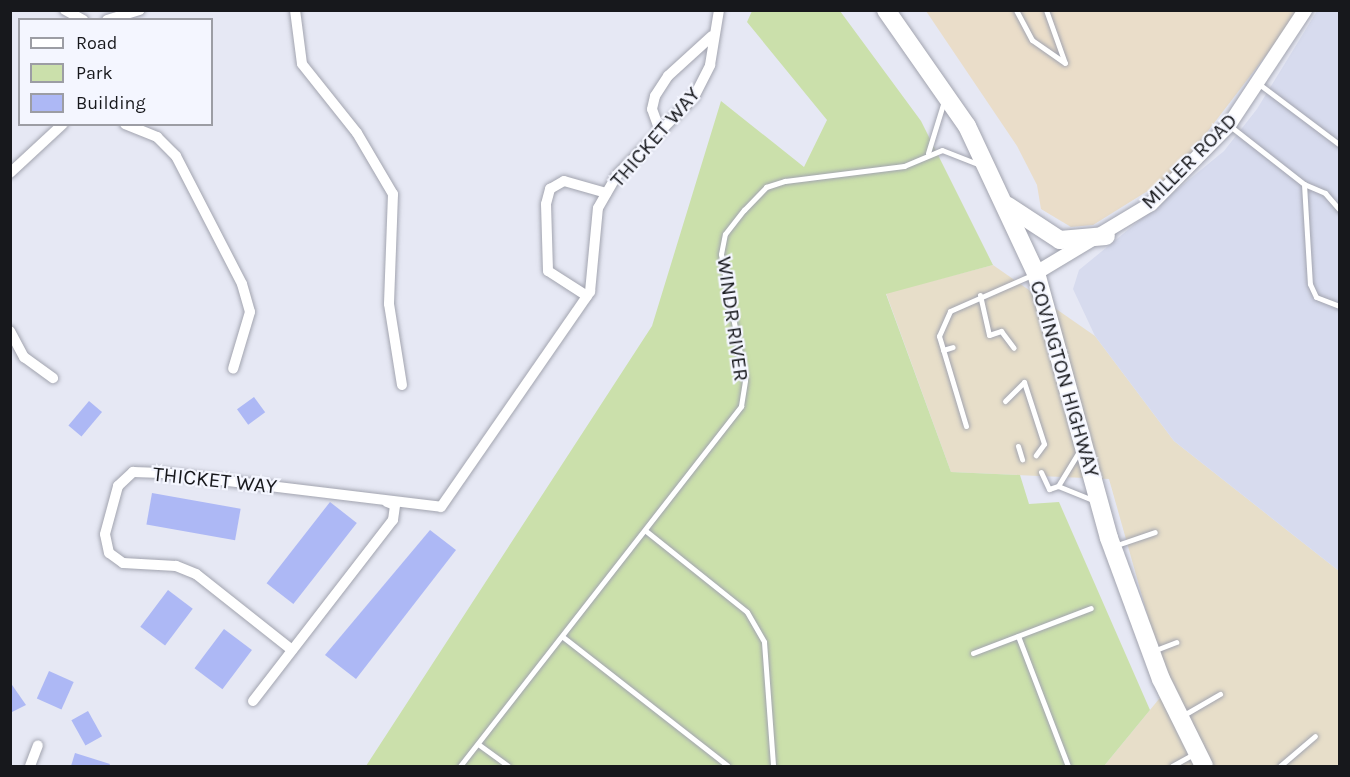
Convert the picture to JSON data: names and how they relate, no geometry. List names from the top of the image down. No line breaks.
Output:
{"streets":{"main road":["COVINGTON HIGHWAY"],"street":["THICKET WAY","MILLER ROAD"],"lane":["WINDR RIVER"]},"crossings":[["MILLER ROAD","COVINGTON HIGHWAY"]],"legend":["Road","Park","Building"]}
